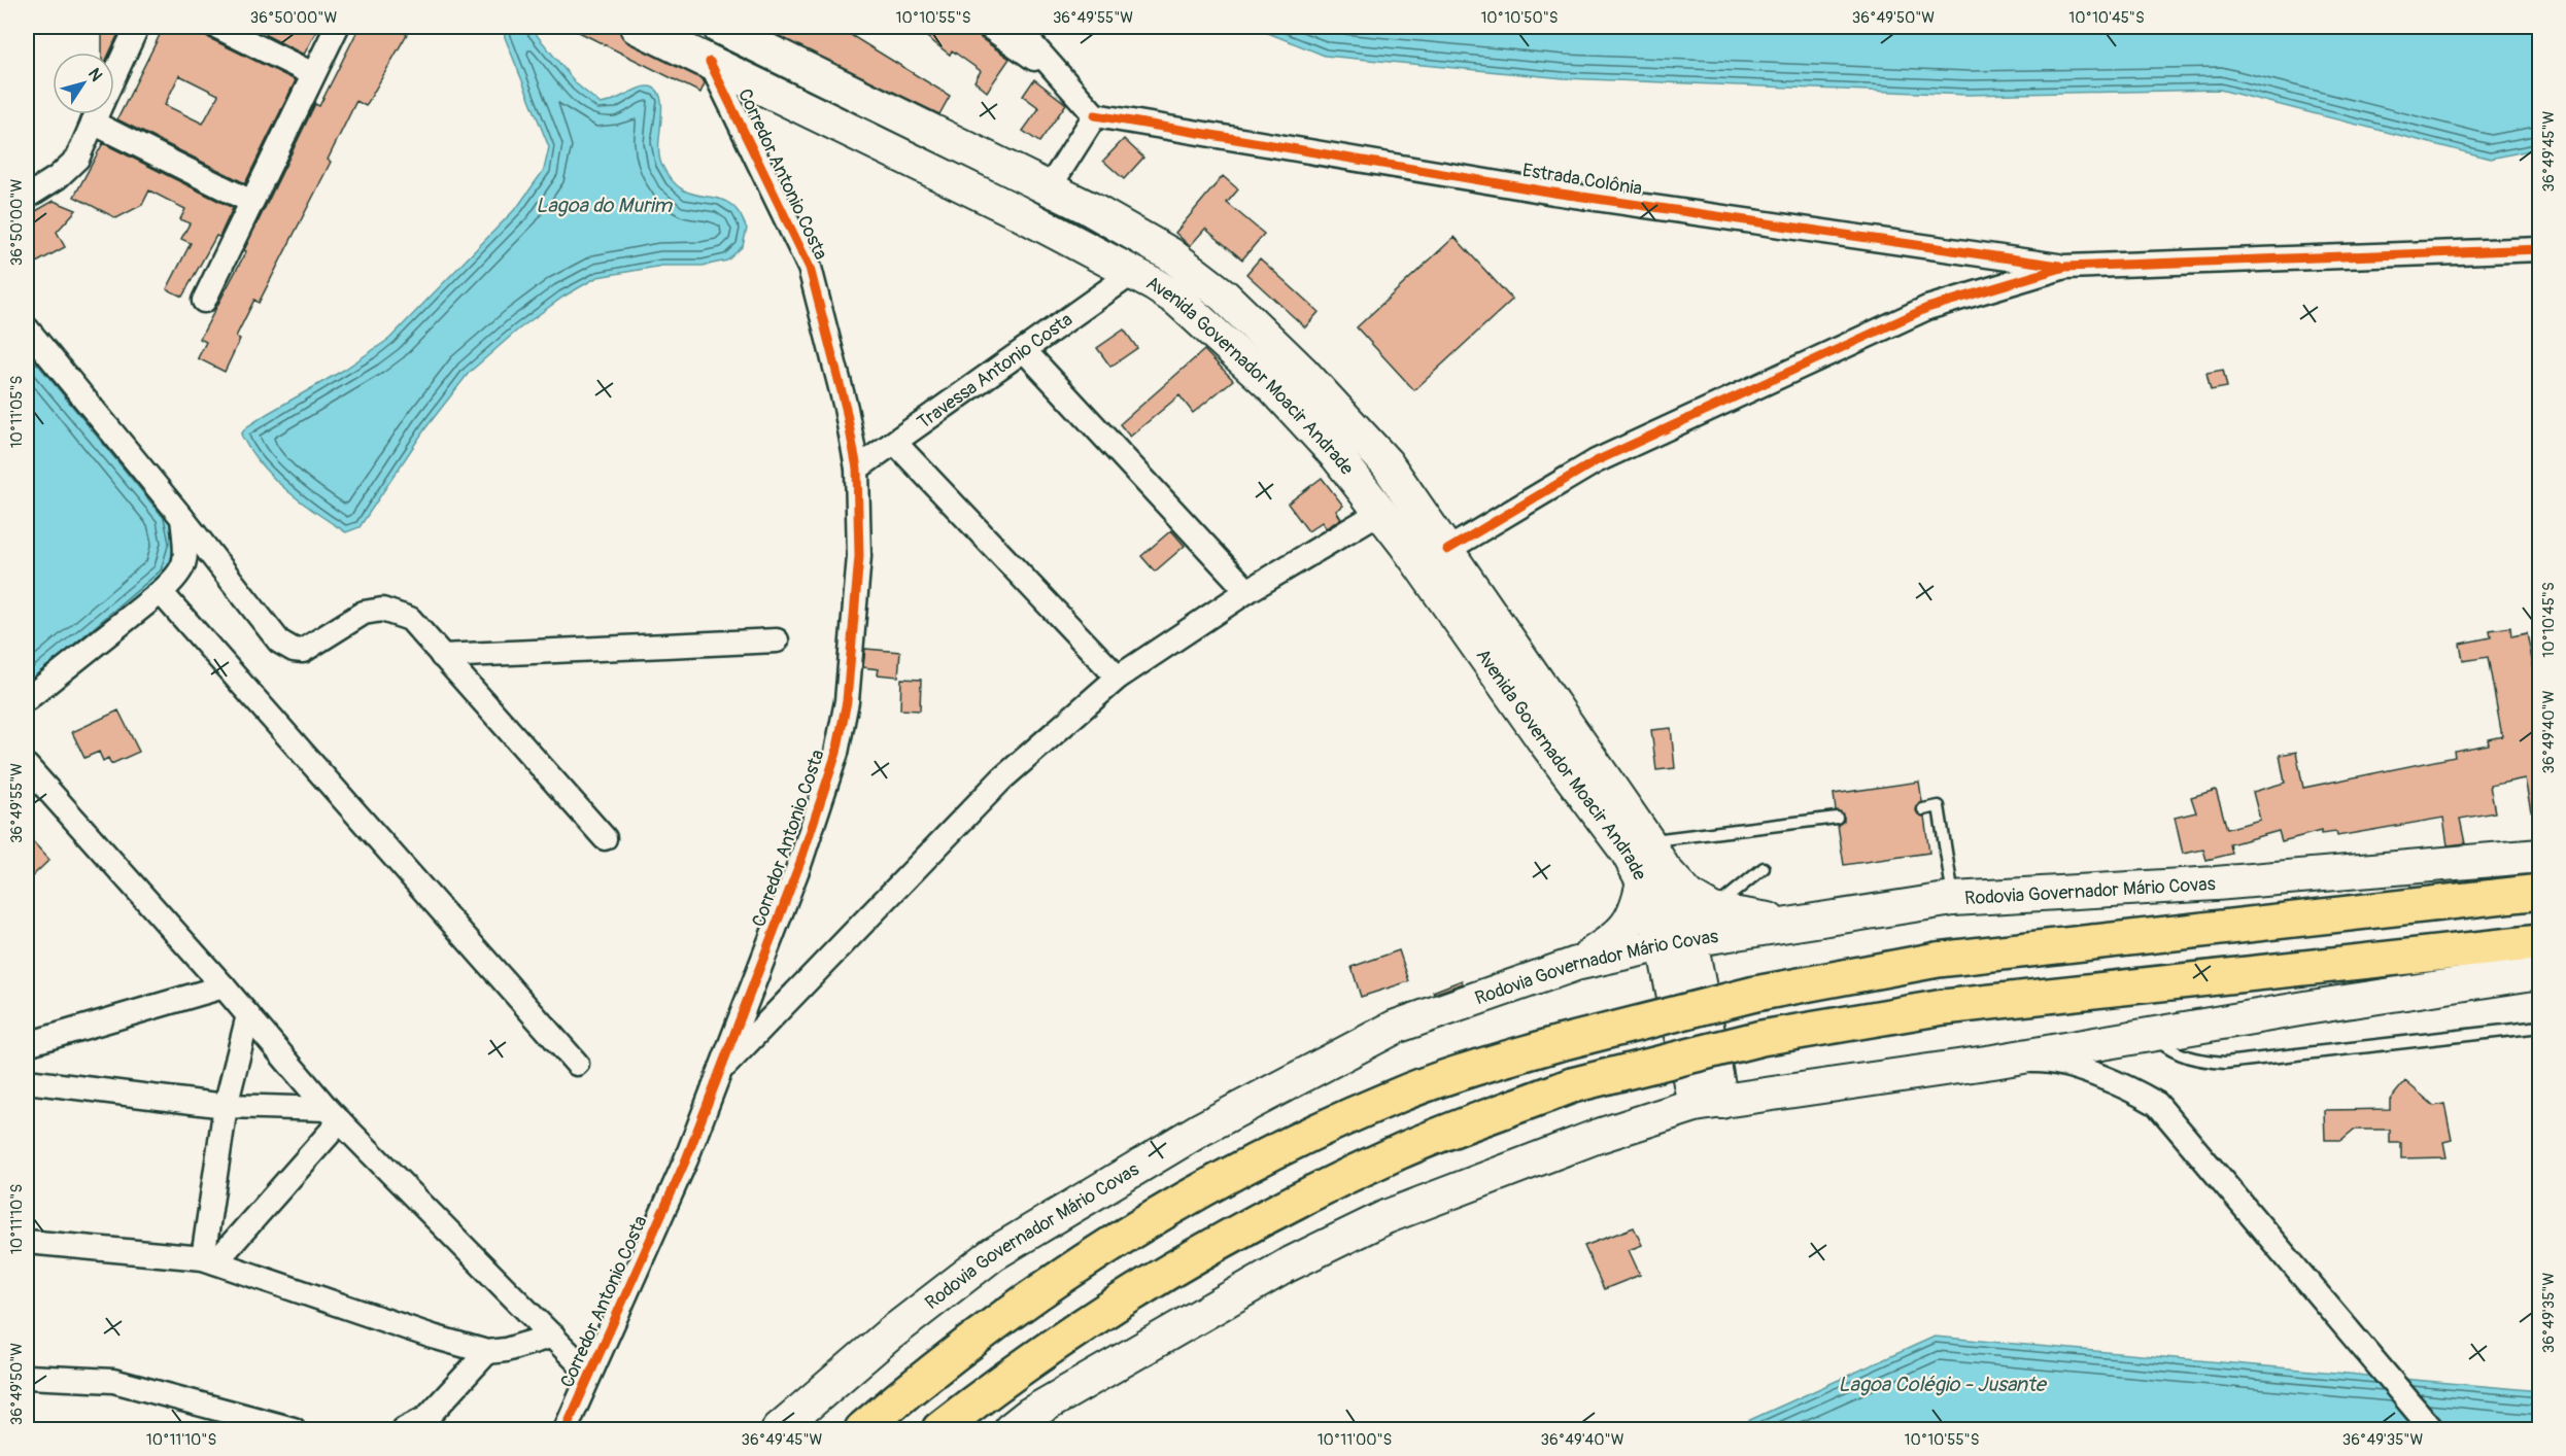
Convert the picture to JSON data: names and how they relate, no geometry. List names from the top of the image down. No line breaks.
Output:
{"streets":{"main road":["Avenida Governador Moacir Andrade","Rodovia Governador Mário Covas"],"street":["Corredor Antonio Costa","Estrada Colônia","Travessa Antonio Costa"]},"crossings":[["Corredor Antonio Costa","Travessa Antonio Costa"],["Corredor Antonio Costa","Avenida Governador Moacir Andrade"],["Travessa Antonio Costa","Avenida Governador Moacir Andrade"],["Avenida Governador Moacir Andrade","Rodovia Governador Mário Covas"]],"water":["Lagoa do Murim","Lagoa Colégio - Jusante"],"north":"top right","coordinates":["36°50'00\"W","10°10'55\"S","36°49'55\"W","10°10'50\"S","36°49'50\"W","10°10'45\"S","36°49'45\"W","10°11'05\"S","36°49'40\"W","10°11'10\"S","36°49'35\"W","10°11'00\"S"]}
